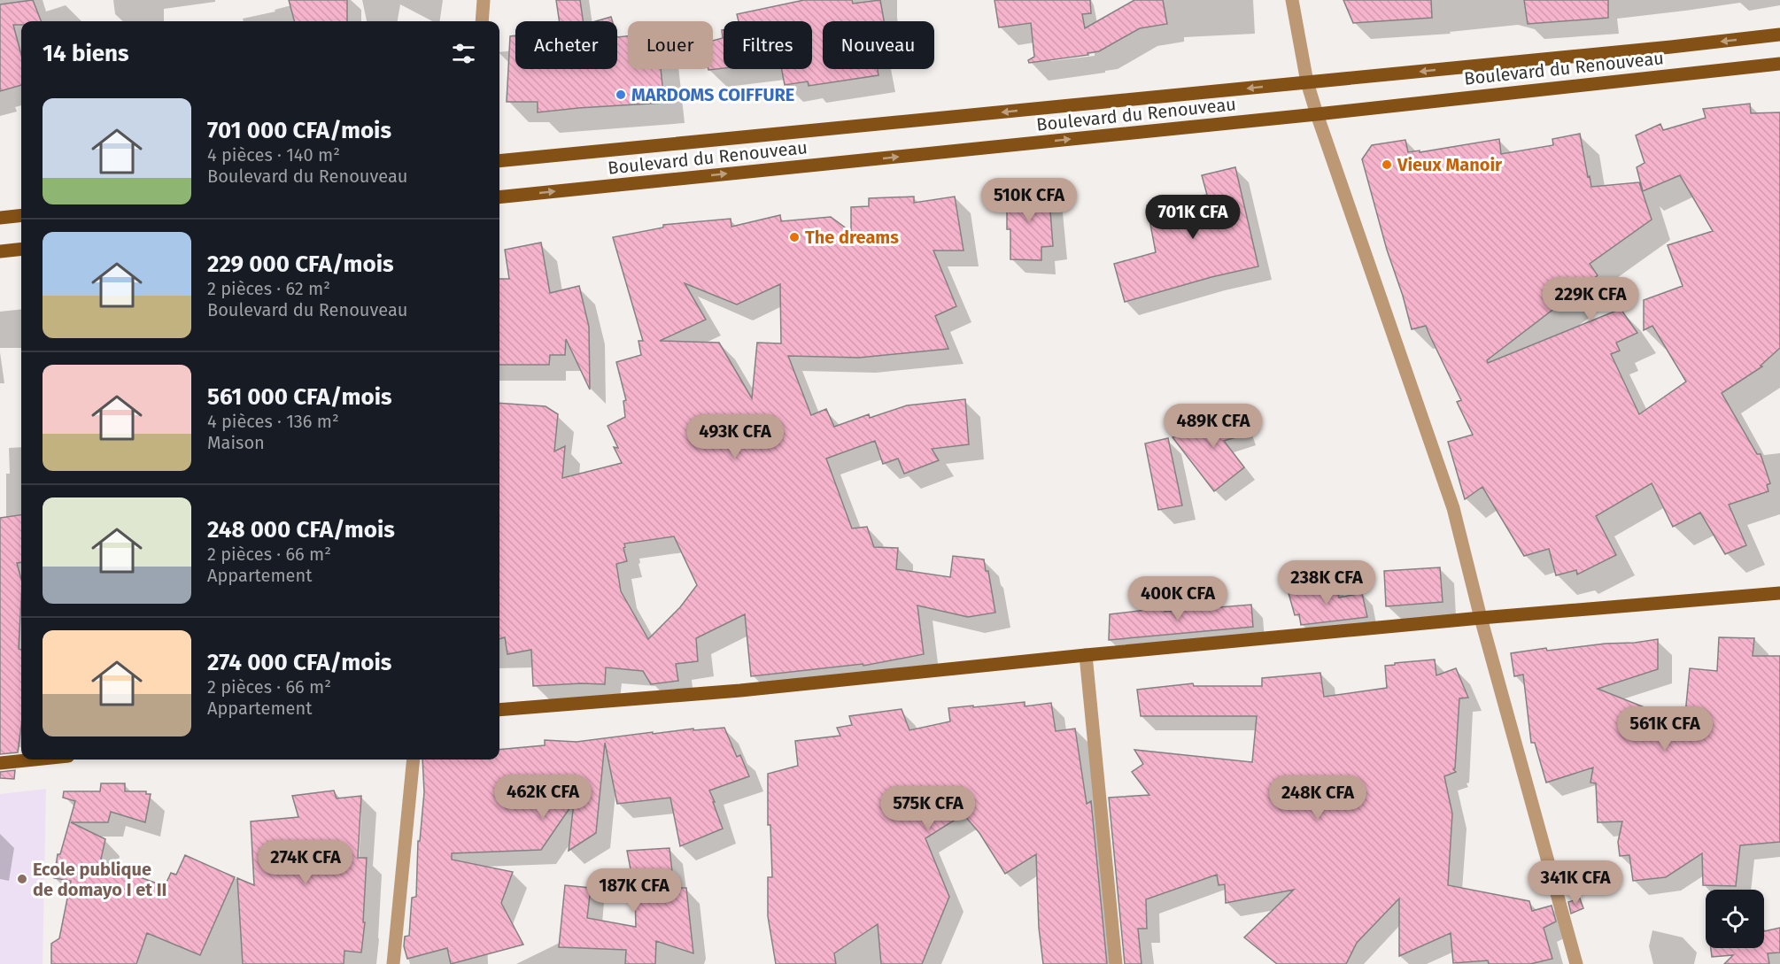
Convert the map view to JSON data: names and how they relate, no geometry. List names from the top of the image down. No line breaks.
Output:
{"streets":{"main road":["Boulevard du Renouveau"]},"places":["MARDOMS COIFFURE","Vieux Manoir","The dreams","Ecole publique de domayo I et II"],"page":{"chip":["Acheter","Louer","Filtres","Nouveau"],"heading":"14 biens","list":[{"name":"701 000 CFA/mois","note":"4 pièces · 140 m² · Boulevard du Renouveau"},{"name":"229 000 CFA/mois","note":"2 pièces · 62 m² · Boulevard du Renouveau"},{"name":"561 000 CFA/mois","note":"4 pièces · 136 m² · Maison"},{"name":"248 000 CFA/mois","note":"2 pièces · 66 m² · Appartement"},{"name":"274 000 CFA/mois","note":"2 pièces · 66 m² · Appartement"}],"price":["510K CFA","701K CFA","229K CFA","489K CFA","493K CFA","238K CFA","400K CFA","561K CFA","462K CFA","248K CFA","575K CFA","274K CFA","341K CFA","187K CFA"]}}
